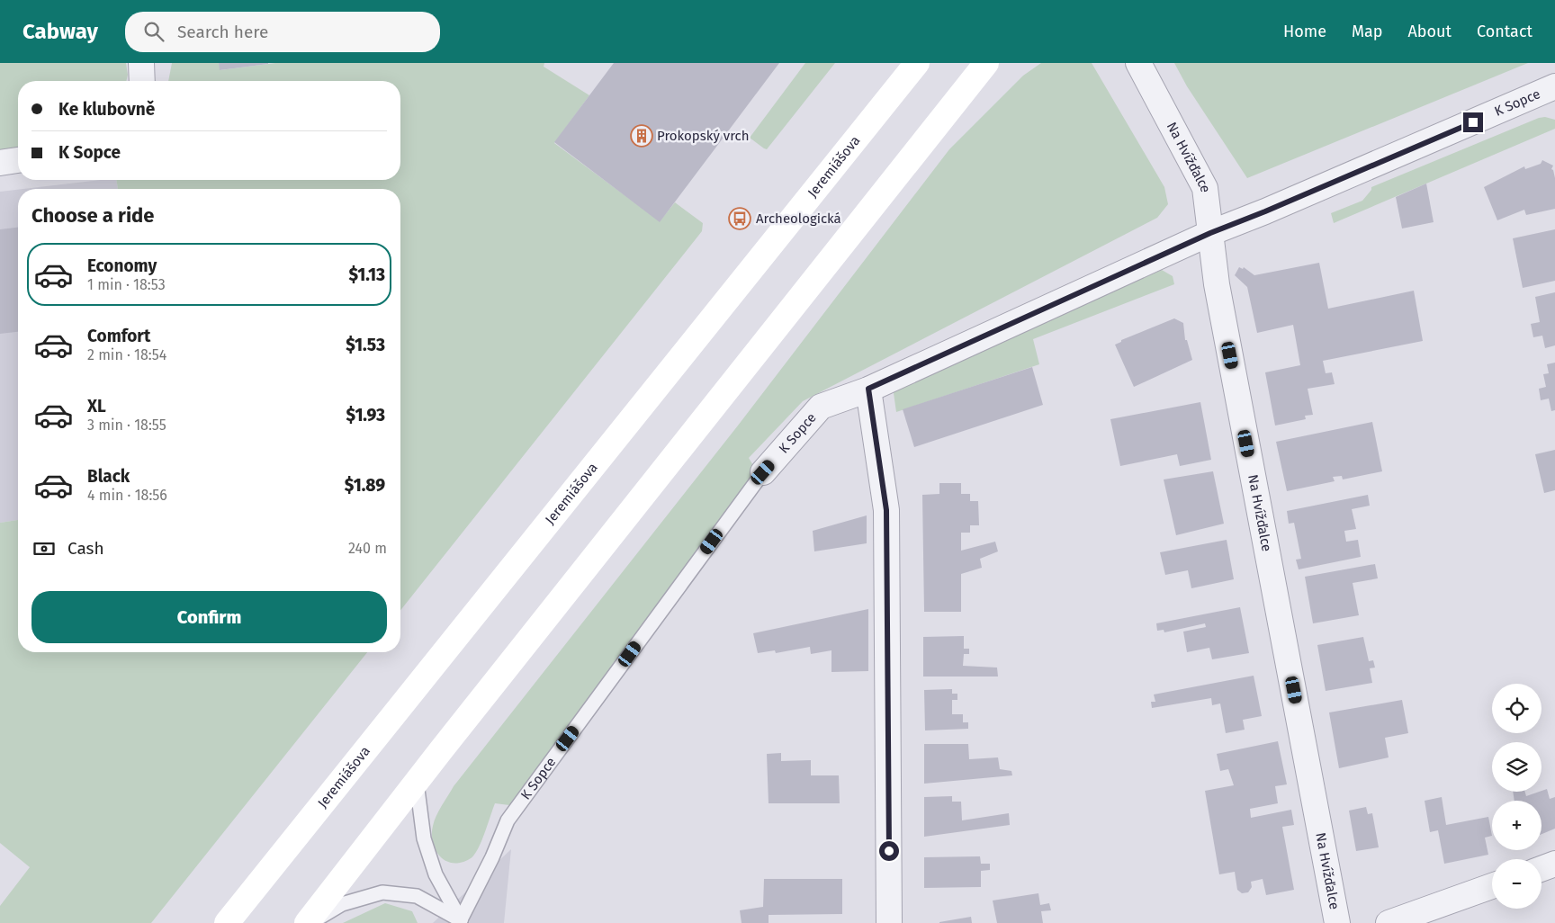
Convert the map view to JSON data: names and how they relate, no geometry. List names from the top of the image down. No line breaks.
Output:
{"streets":{"main road":["Jeremiášova"],"street":["K Sopce","Na Hvížďalce"]},"crossings":[["K Sopce","Na Hvížďalce"]],"places":{"building":["Prokopský vrch"],"bus stop":["Archeologická"]},"page":{"header":"Cabway","search":"Search here","nav":["Home","Map","About","Contact"],"banner":["Ke klubovně","K Sopce"],"heading":"Choose a ride","list":[{"name":"Economy","note":"1 min · 18:53","value":"$1.13"},{"name":"Comfort","note":"2 min · 18:54","value":"$1.53"},{"name":"XL","note":"3 min · 18:55","value":"$1.93"},{"name":"Black","note":"4 min · 18:56","value":"$1.89"}],"pay":["Cash","240 m"],"buttons":"Confirm","map_buttons":["+","−"]}}
